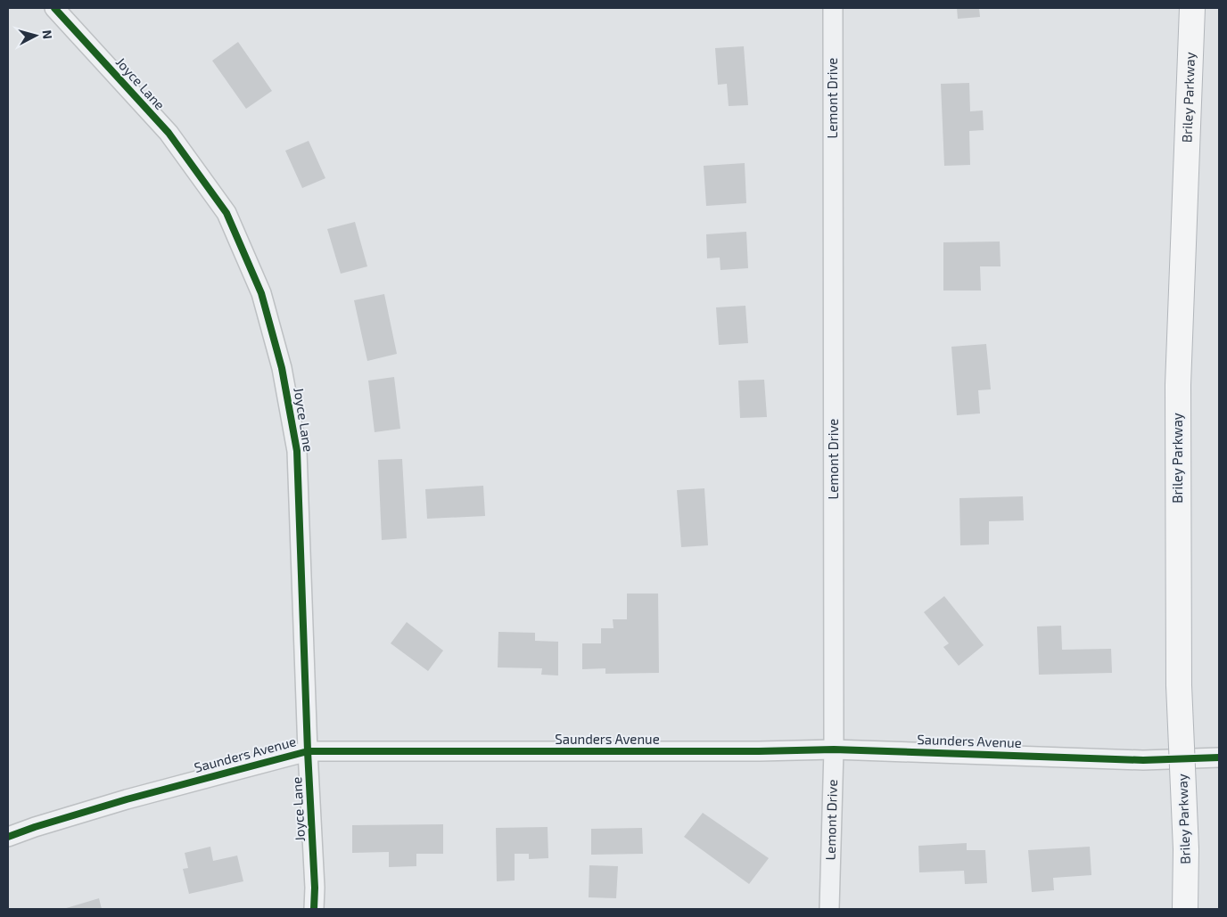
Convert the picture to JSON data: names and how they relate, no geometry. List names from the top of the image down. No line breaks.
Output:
{"streets":{"highway":["Briley Parkway"],"street":["Joyce Lane","Lemont Drive","Saunders Avenue"]},"crossings":[["Joyce Lane","Saunders Avenue"],["Lemont Drive","Saunders Avenue"]],"north":"right"}
